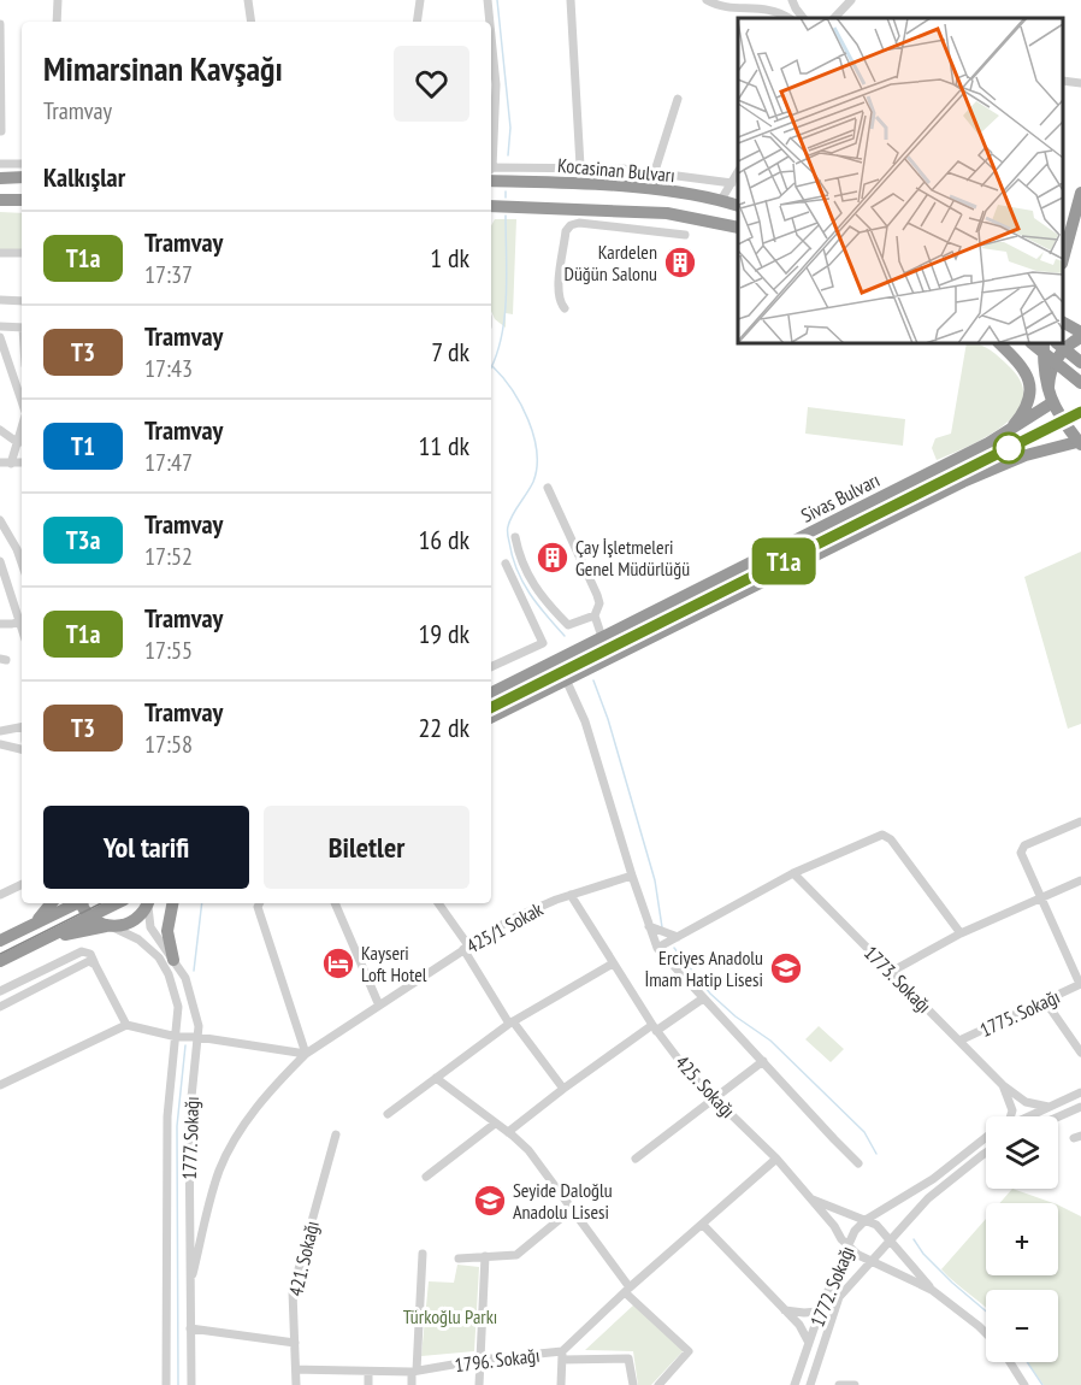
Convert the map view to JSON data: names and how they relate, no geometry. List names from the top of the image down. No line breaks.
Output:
{"streets":{"highway":["Kocasinan Bulvarı","Sivas Bulvarı"],"street":["425/1 Sokak","1773. Sokağı","1775. Sokağı","425. Sokağı","1777. Sokağı","421. Sokağı","1772. Sokağı","1796. Sokağı"]},"crossings":[["425/1 Sokak","425. Sokağı"],["425/1 Sokak","1777. Sokağı"],["1773. Sokağı","1775. Sokağı"],["1773. Sokağı","1772. Sokağı"],["425. Sokağı","1772. Sokağı"],["425. Sokağı","1796. Sokağı"],["421. Sokağı","1796. Sokağı"]],"parks":["Türkoğlu Parkı"],"places":{"building":["Kardelen Düğün Salonu","Çay İşletmeleri Genel Müdürlüğü"],"hotel":["Kayseri Loft Hotel"],"school or university":["Erciyes Anadolu İmam Hatip Lisesi","Seyide Daloğlu Anadolu Lisesi"]},"lines":["tram line T1a"],"page":{"on_map":"T1a","heading":[["Mimarsinan Kavşağı","Tramvay"],"Kalkışlar"],"list":[{"mark":"T1a","name":"Tramvay","note":"17:37","value":"1 dk"},{"mark":"T3","name":"Tramvay","note":"17:43","value":"7 dk"},{"mark":"T1","name":"Tramvay","note":"17:47","value":"11 dk"},{"mark":"T3a","name":"Tramvay","note":"17:52","value":"16 dk"},{"mark":"T1a","name":"Tramvay","note":"17:55","value":"19 dk"},{"mark":"T3","name":"Tramvay","note":"17:58","value":"22 dk"}],"buttons":["Yol tarifi","Biletler"],"map_buttons":["+","−"]}}
